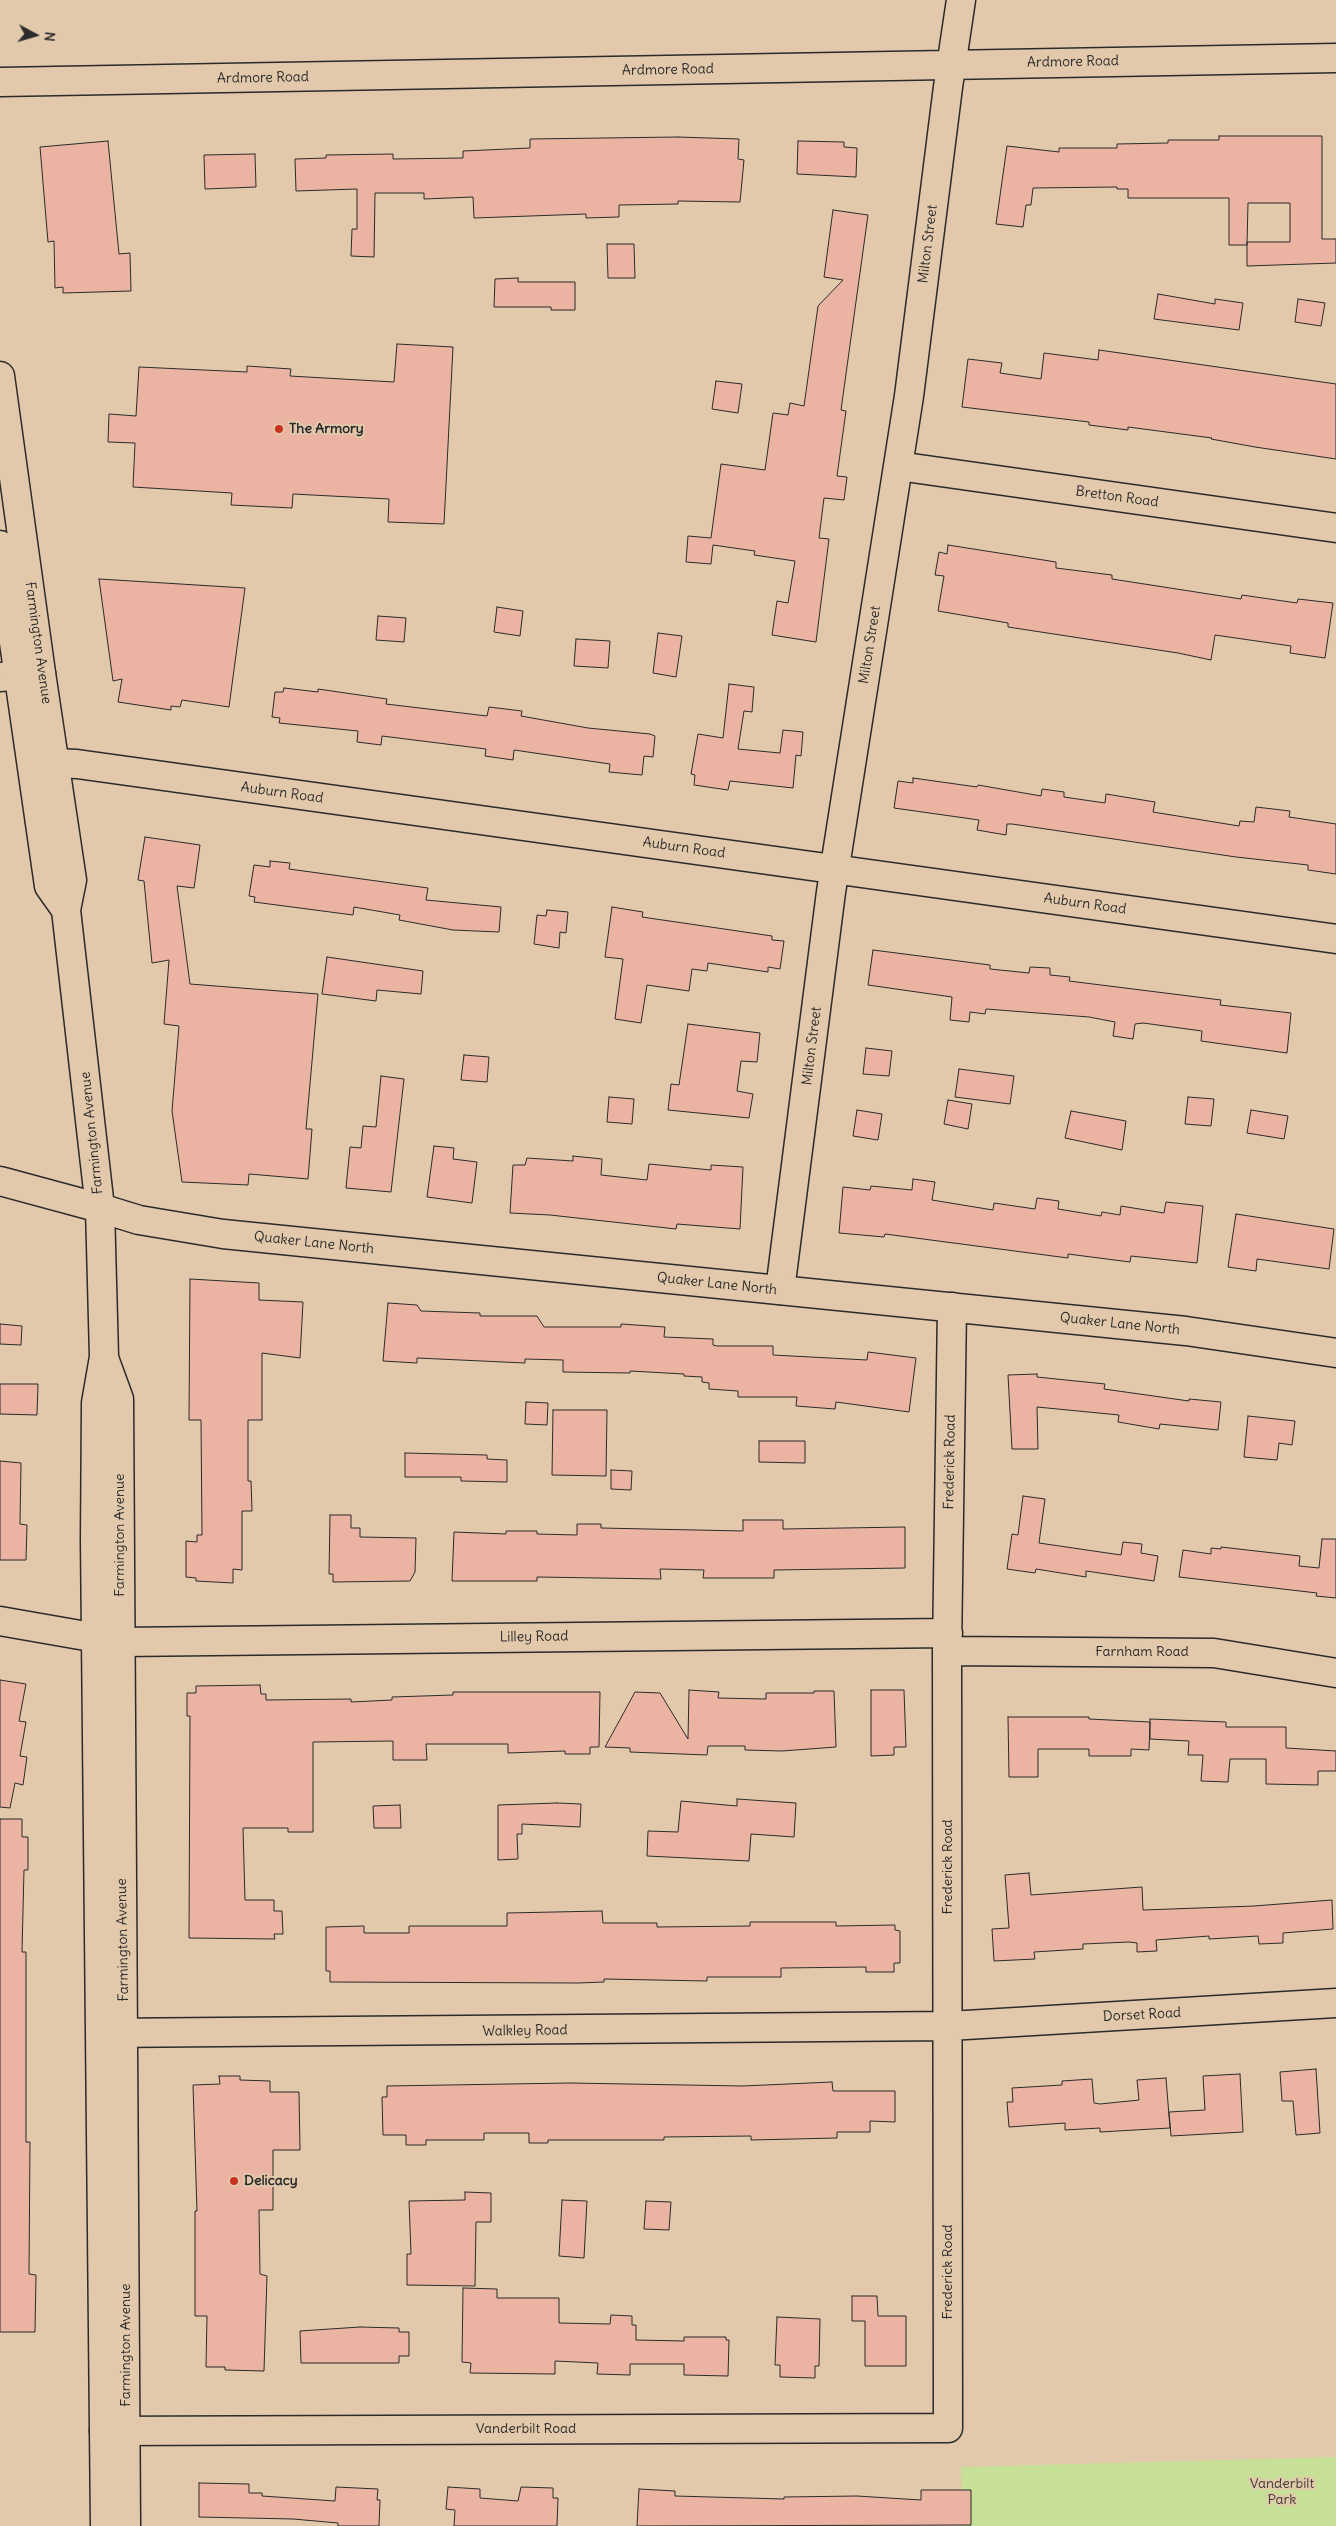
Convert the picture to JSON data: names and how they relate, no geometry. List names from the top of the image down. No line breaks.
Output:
{"streets":{"street":["Ardmore Road","Milton Street","Bretton Road","Farmington Avenue","Auburn Road","Quaker Lane North","Frederick Road","Lilley Road","Farnham Road","Dorset Road","Walkley Road","Vanderbilt Road"]},"crossings":[["Ardmore Road","Milton Street"],["Milton Street","Bretton Road"],["Milton Street","Auburn Road"],["Milton Street","Quaker Lane North"],["Farmington Avenue","Auburn Road"],["Farmington Avenue","Quaker Lane North"],["Farmington Avenue","Lilley Road"],["Farmington Avenue","Walkley Road"],["Farmington Avenue","Vanderbilt Road"],["Quaker Lane North","Frederick Road"],["Frederick Road","Lilley Road"],["Frederick Road","Farnham Road"],["Frederick Road","Dorset Road"],["Frederick Road","Walkley Road"],["Frederick Road","Vanderbilt Road"],["Lilley Road","Farnham Road"],["Dorset Road","Walkley Road"]],"parks":["Vanderbilt Park"],"places":["The Armory","Delicacy"],"north":"right"}
